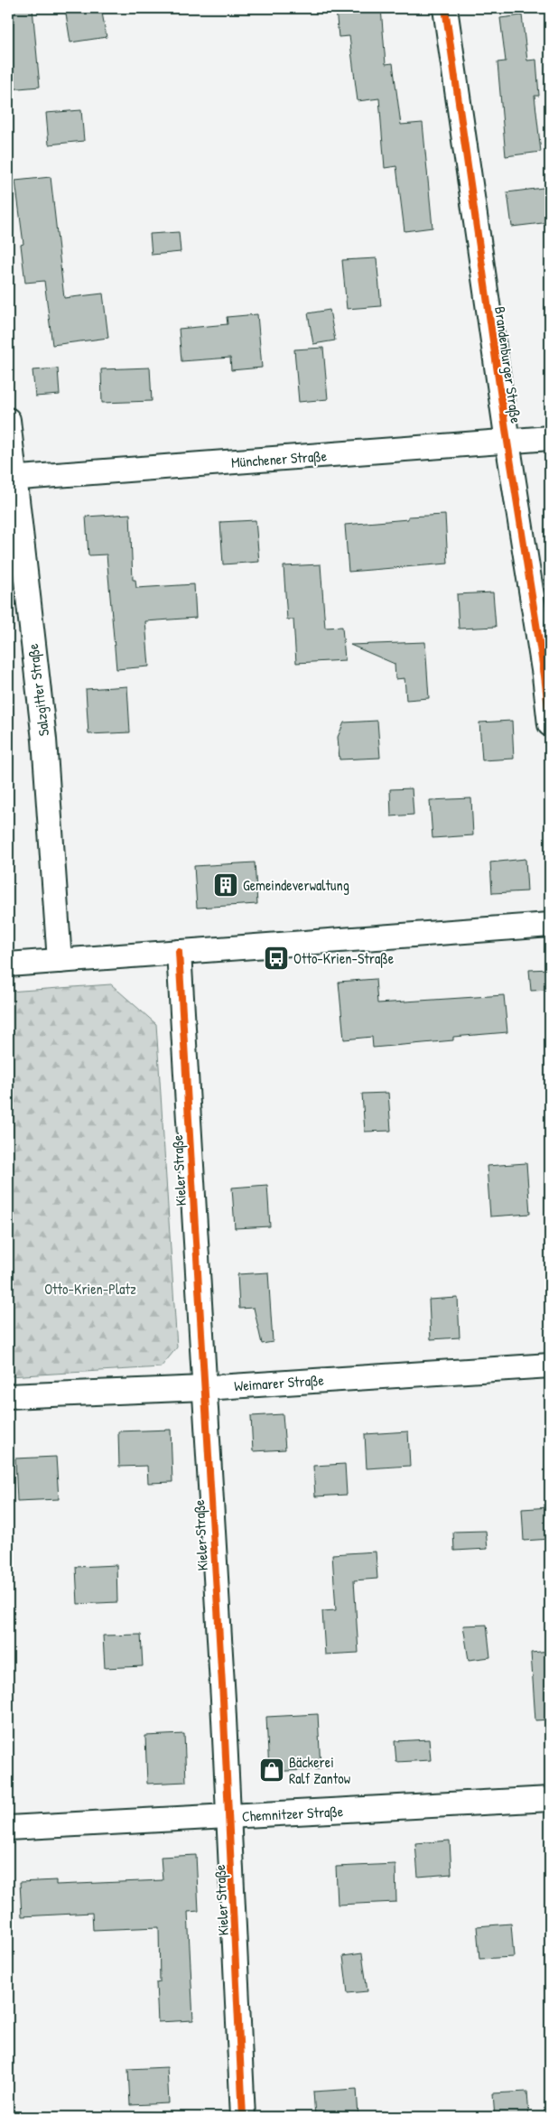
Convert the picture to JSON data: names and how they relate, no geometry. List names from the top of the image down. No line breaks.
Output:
{"streets":{"street":["Brandenburger Straße","Münchener Straße","Salzgitter Straße","Kieler Straße","Weimarer Straße","Chemnitzer Straße"]},"crossings":[["Brandenburger Straße","Münchener Straße"],["Münchener Straße","Salzgitter Straße"],["Kieler Straße","Weimarer Straße"],["Kieler Straße","Chemnitzer Straße"]],"parks":["Otto-Krien-Platz"],"places":{"building":["Gemeindeverwaltung"],"bus stop":["Otto-Krien-Straße"],"shop":["Bäckerei Ralf Zantow"]}}
